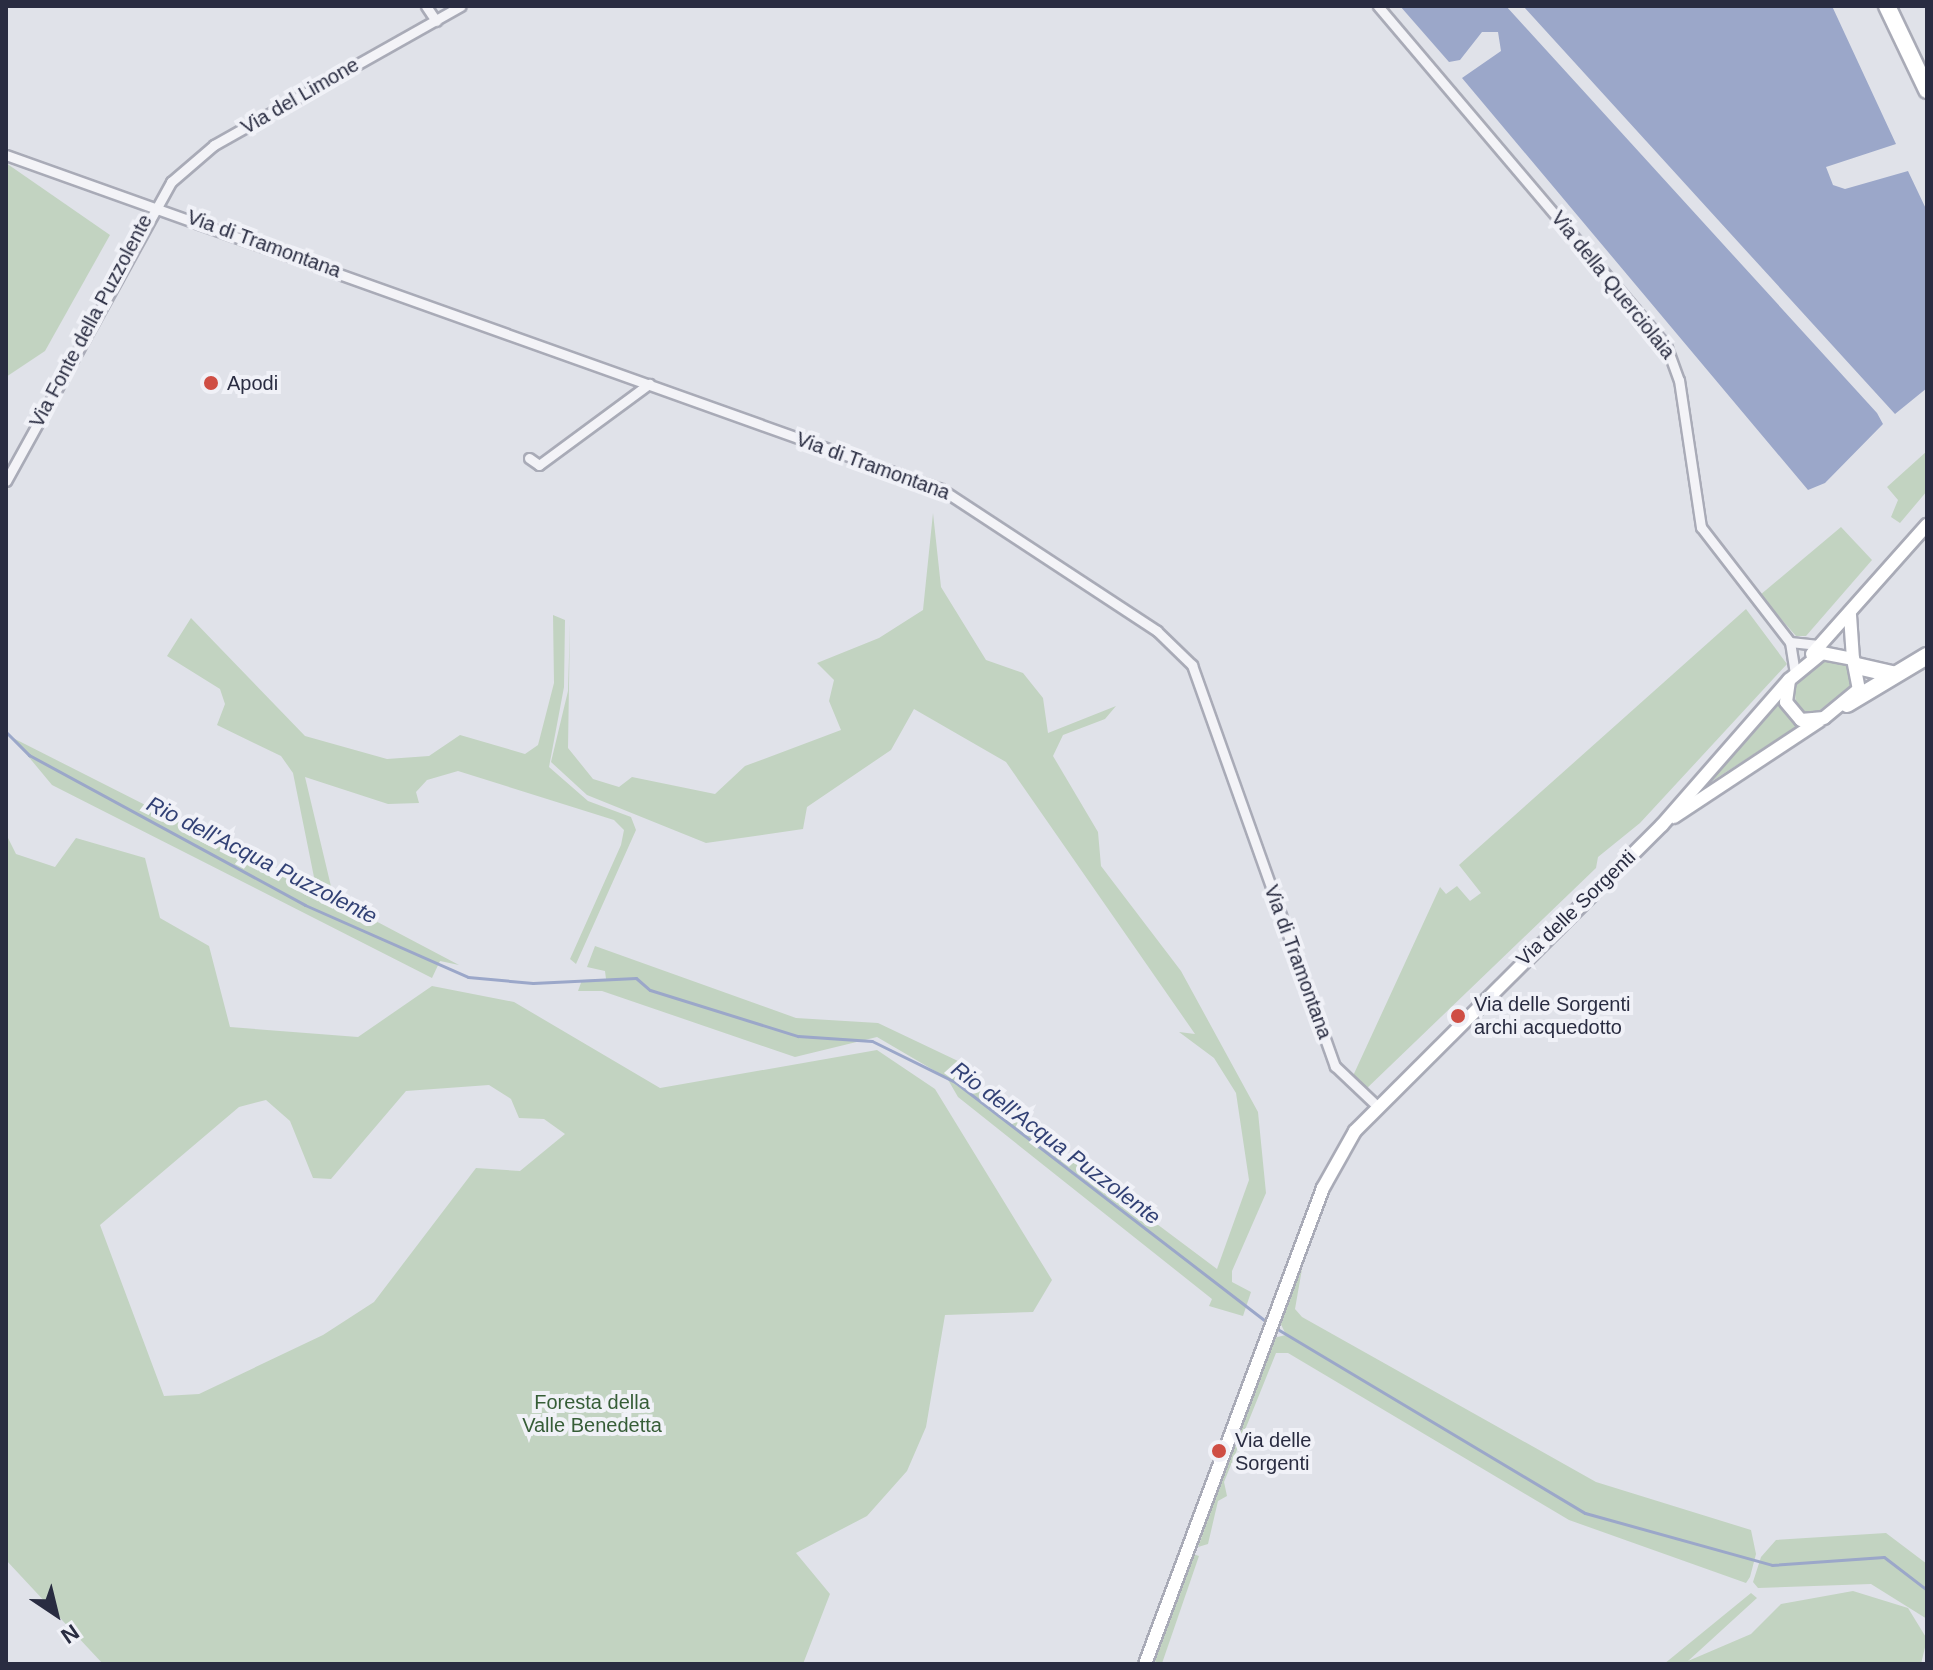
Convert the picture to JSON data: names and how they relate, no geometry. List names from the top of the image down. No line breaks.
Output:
{"streets":{"main road":["Via delle Sorgenti"],"street":["Via del Limone","Via di Tramontana","Via della Querciolaia","Via Fonte della Puzzolente"]},"crossings":[["Via del Limone","Via di Tramontana"],["Via del Limone","Via Fonte della Puzzolente"],["Via di Tramontana","Via Fonte della Puzzolente"],["Via di Tramontana","Via delle Sorgenti"],["Via della Querciolaia","Via delle Sorgenti"]],"water":["Rio dell'Acqua Puzzolente"],"parks":["Foresta della Valle Benedetta"],"places":["Apodi","Via delle Sorgenti archi acquedotto","Via delle Sorgenti"],"north":"bottom right"}
